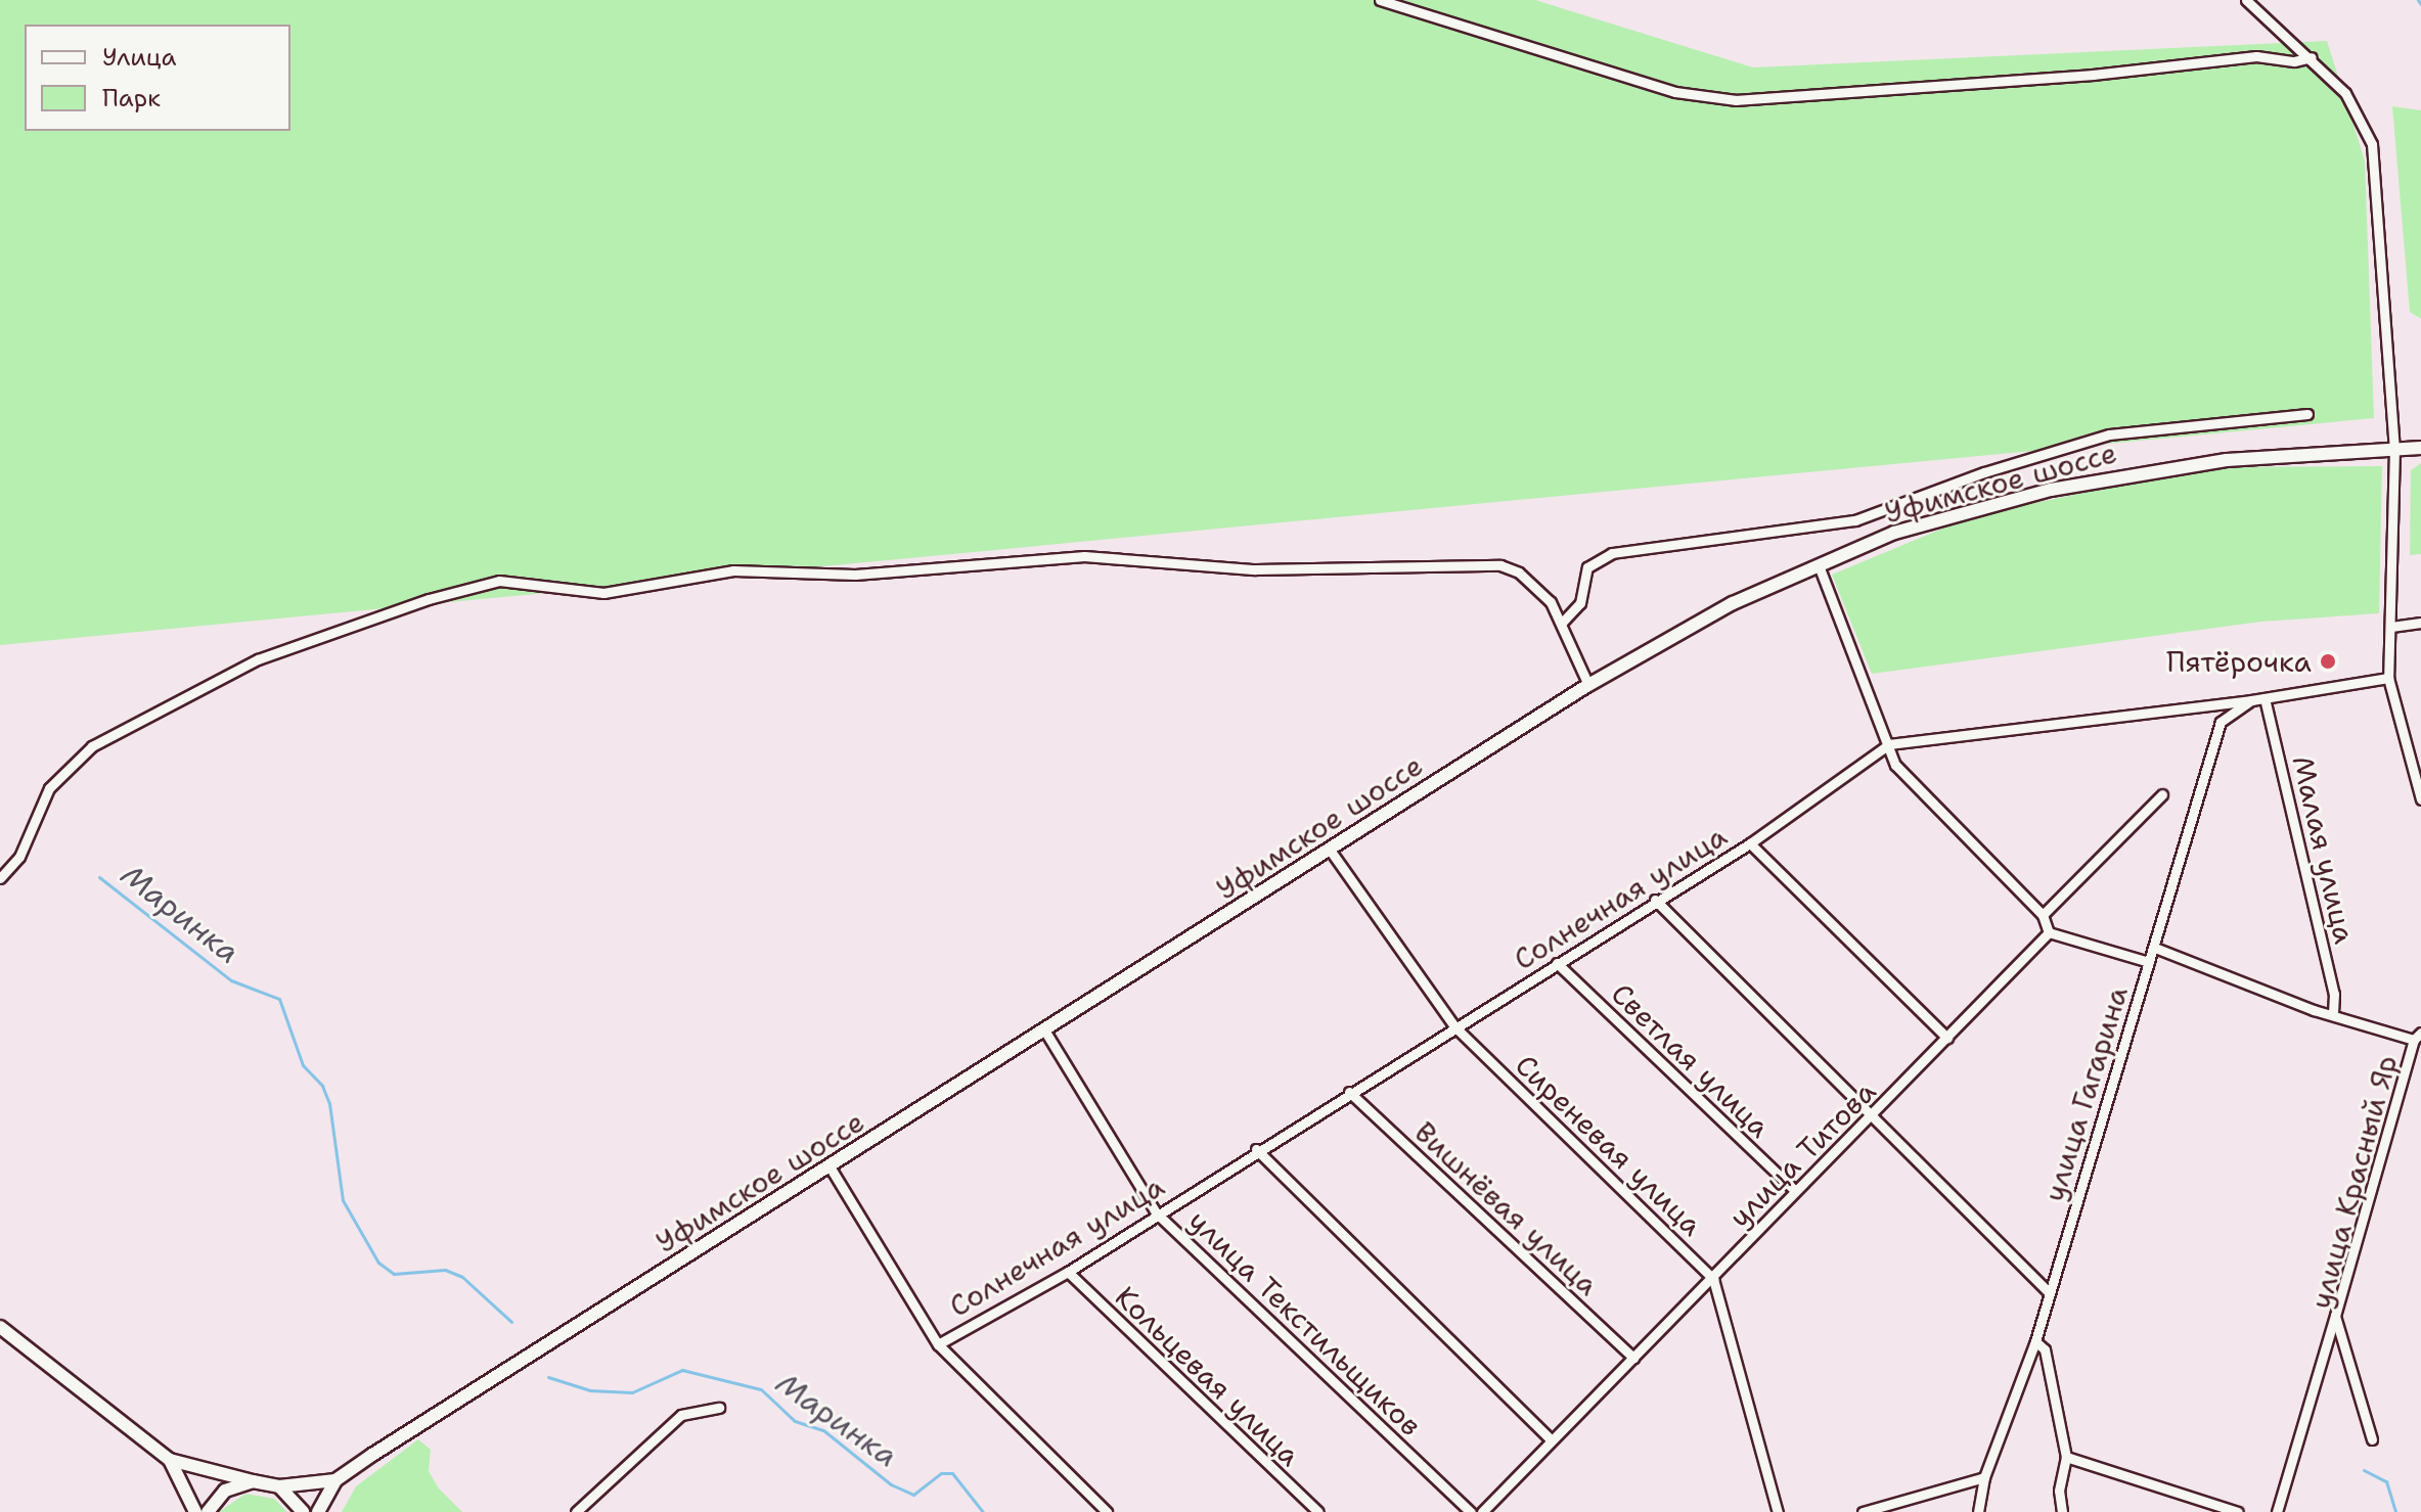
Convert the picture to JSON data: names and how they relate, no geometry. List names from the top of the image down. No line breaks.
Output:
{"streets":{"main road":["Уфимское шоссе"],"street":["Малая улица","Солнечная улица","Светлая улица","улица Гагарина","Сиреневая улица","улица Титова","улица Красный Яр","Вишнёвая улица","улица Текстильщиков","Кольцевая улица"]},"crossings":[["Уфимское шоссе","Сиреневая улица"],["Уфимское шоссе","улица Текстильщиков"],["Малая улица","Солнечная улица"],["Солнечная улица","Светлая улица"],["Солнечная улица","улица Гагарина"],["Солнечная улица","Сиреневая улица"],["Солнечная улица","Вишнёвая улица"],["Солнечная улица","улица Текстильщиков"],["Солнечная улица","Кольцевая улица"],["Светлая улица","улица Титова"],["Сиреневая улица","улица Титова"],["улица Титова","Вишнёвая улица"]],"water":["Маринка"],"places":["Пятёрочка"],"legend":["Улица","Парк"]}
